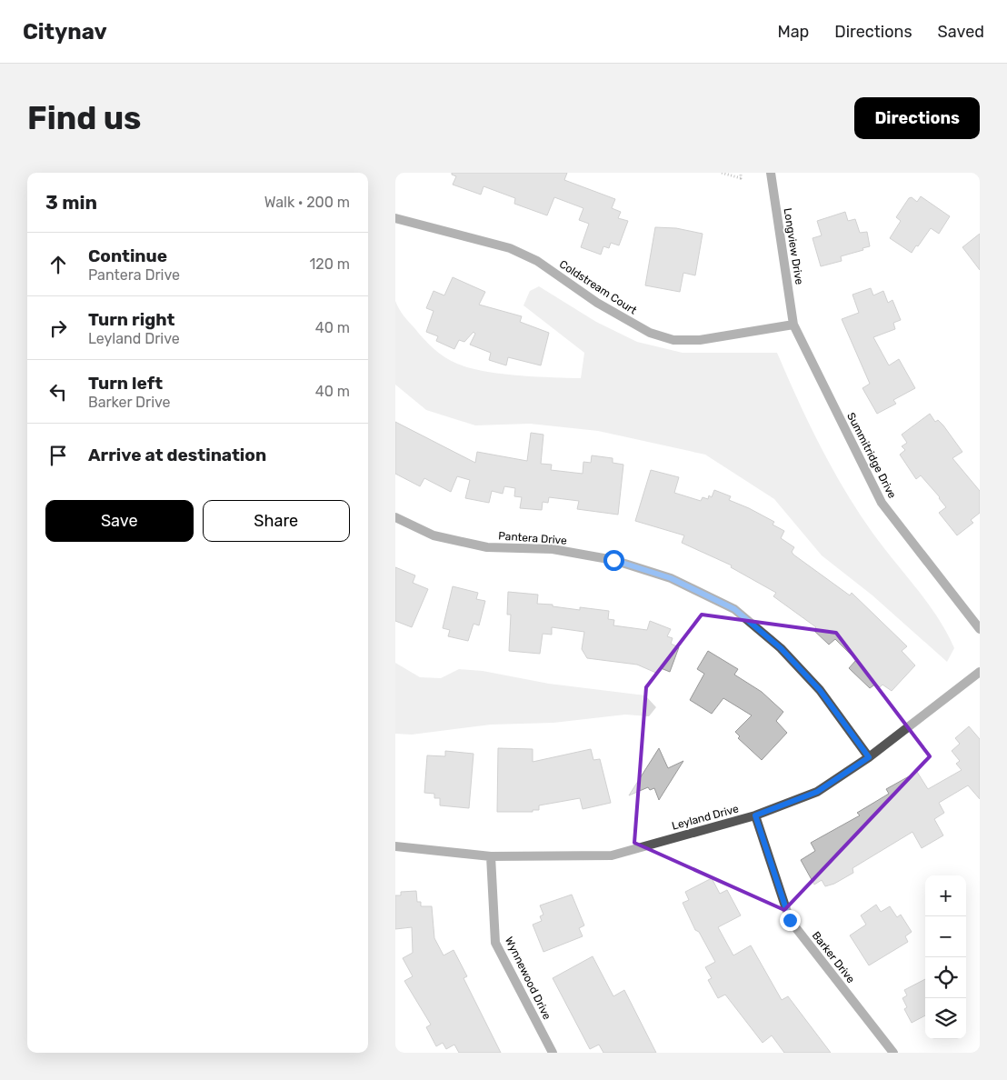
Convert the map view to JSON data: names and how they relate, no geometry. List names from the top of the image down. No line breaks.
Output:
{"streets":{"street":["Longview Drive","Coldstream Court","Summitridge Drive","Pantera Drive","Leyland Drive","Barker Drive","Wynnewood Drive"]},"crossings":[["Longview Drive","Coldstream Court"],["Longview Drive","Summitridge Drive"],["Coldstream Court","Summitridge Drive"],["Pantera Drive","Leyland Drive"],["Leyland Drive","Barker Drive"],["Leyland Drive","Wynnewood Drive"]],"page":{"header":"Citynav","nav":["Map","Directions","Saved"],"buttons":["Directions",["Save","Share"]],"title":"Find us","heading":["3 min","Walk · 200 m"],"list":[["Continue","Pantera Drive","120 m"],["Turn right","Leyland Drive","40 m"],["Turn left","Barker Drive","40 m"],"Arrive at destination"],"map_buttons":["+","−"]}}
